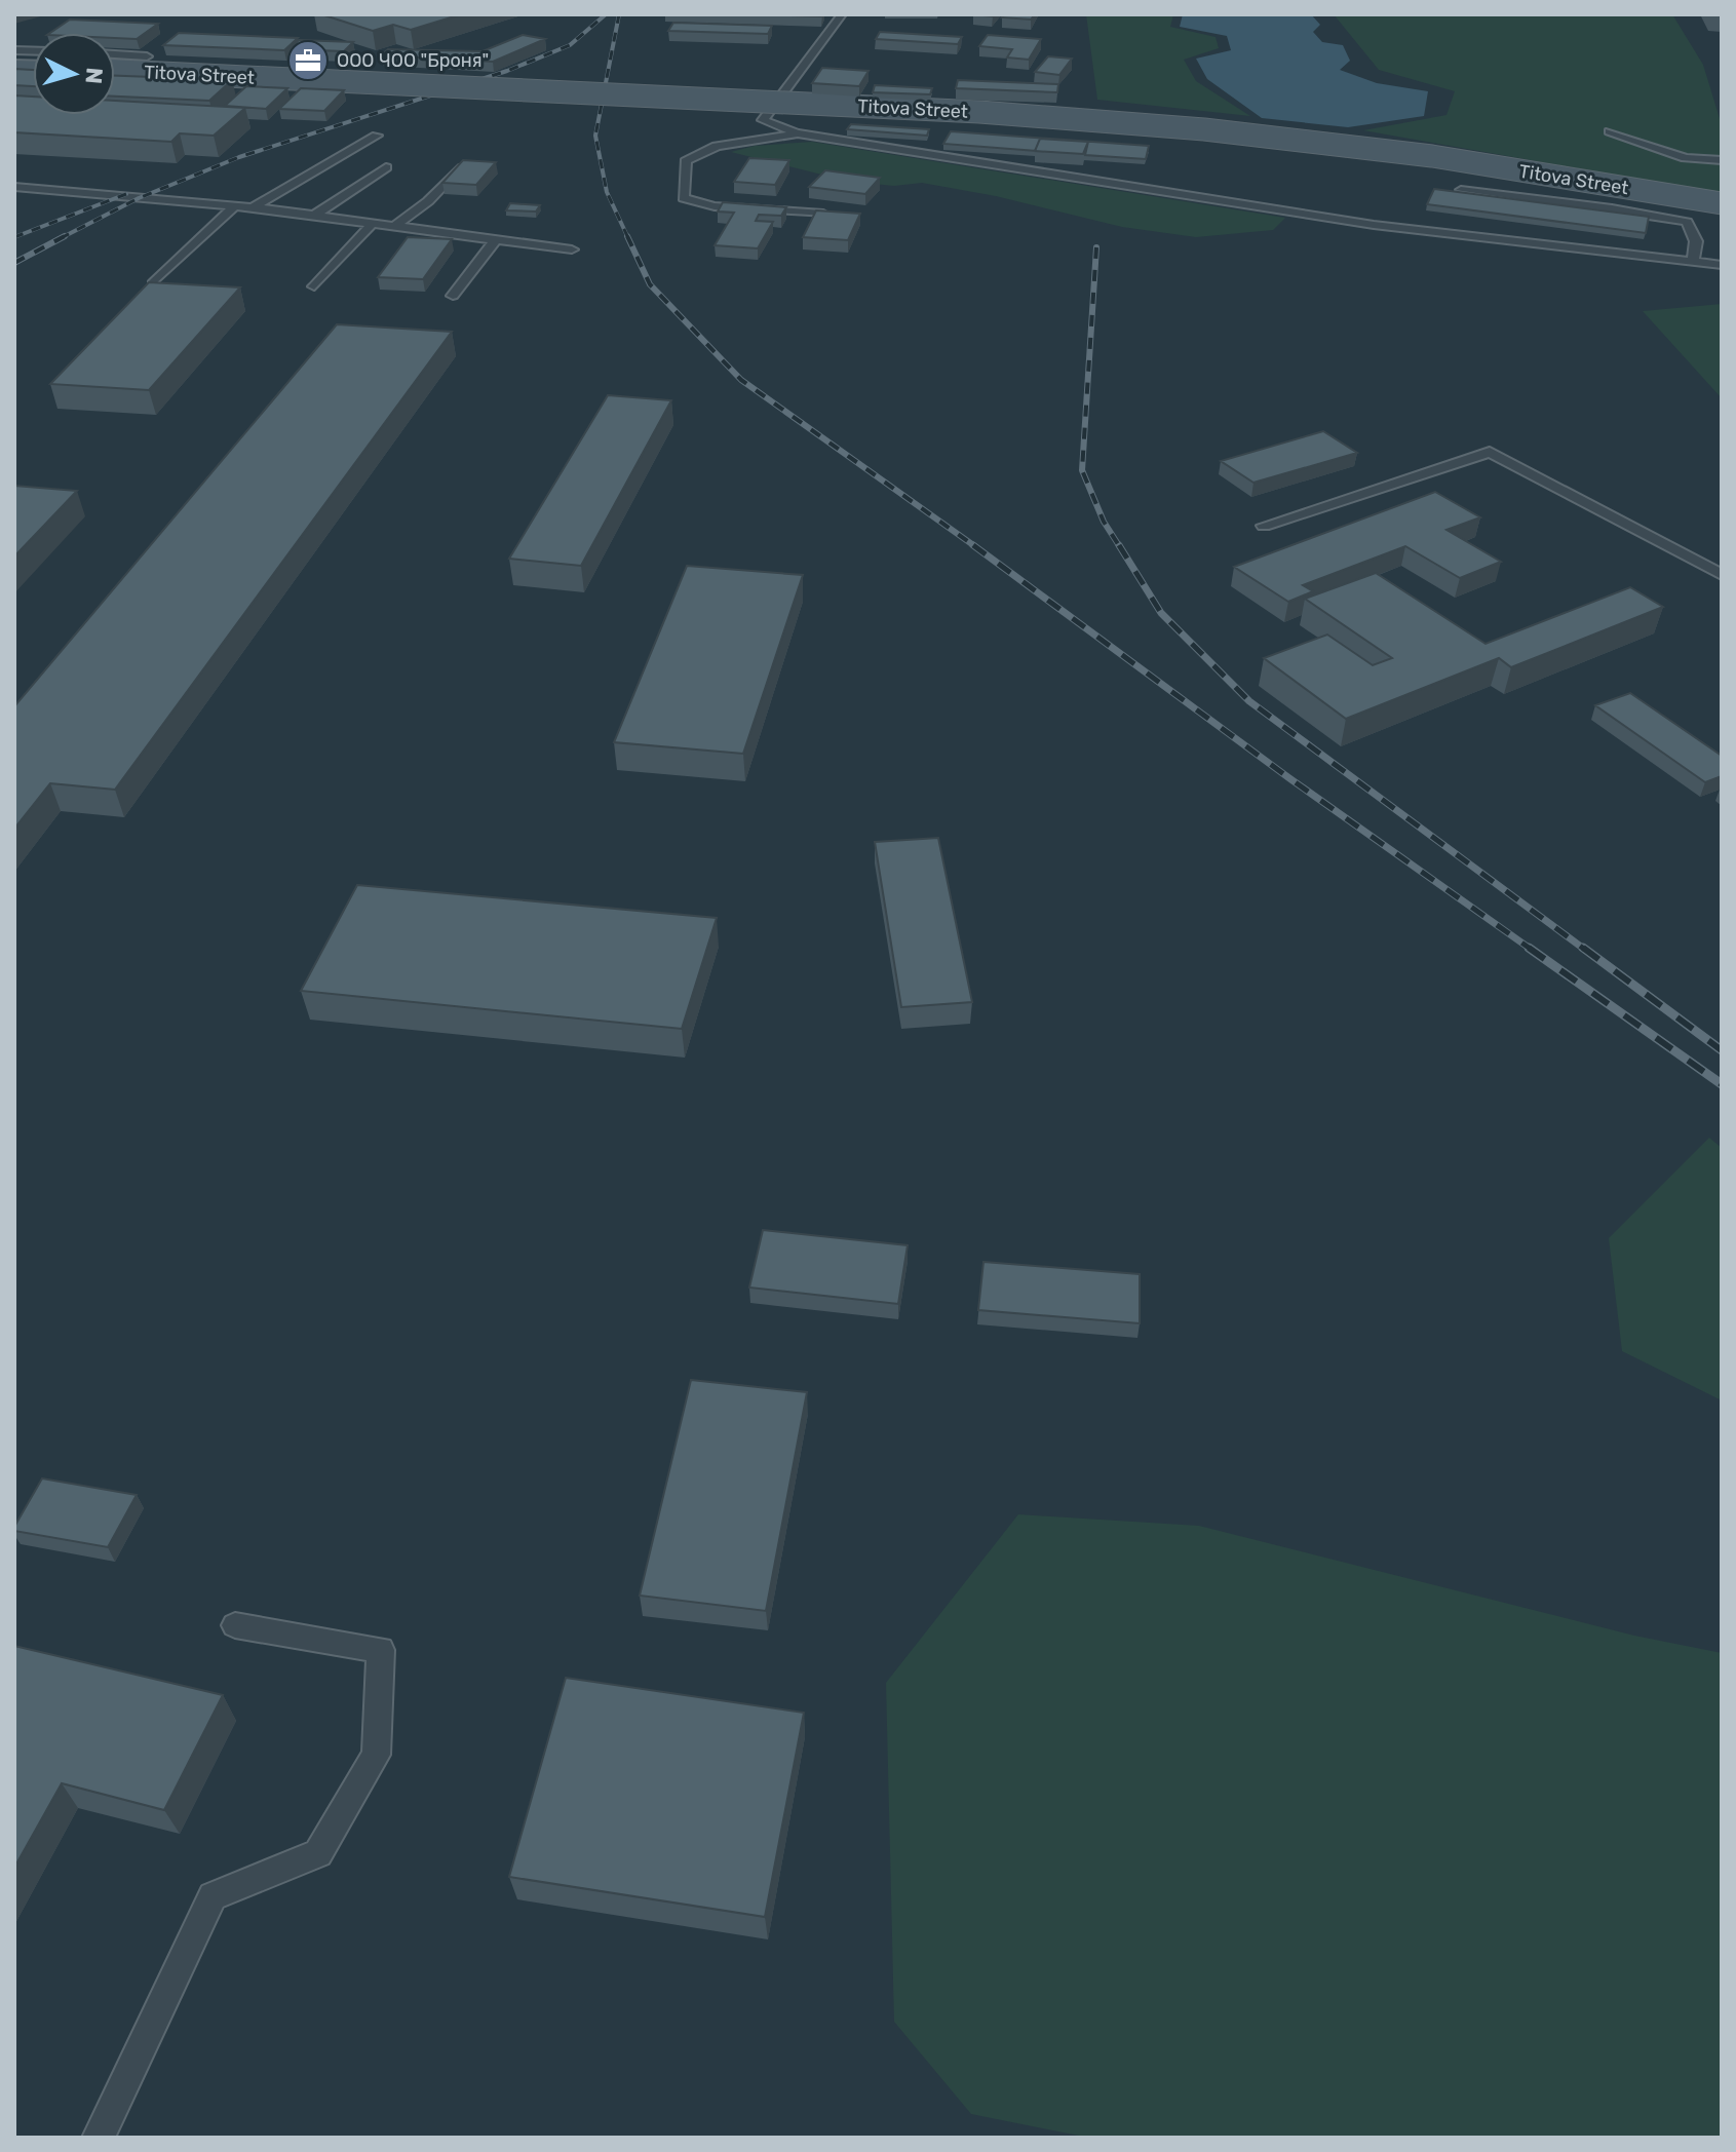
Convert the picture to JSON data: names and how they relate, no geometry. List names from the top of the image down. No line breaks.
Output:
{"streets":{"main road":["Titova Street"]},"places":{"office":["ООО ЧОО \"Броня\""]},"north":"right"}
